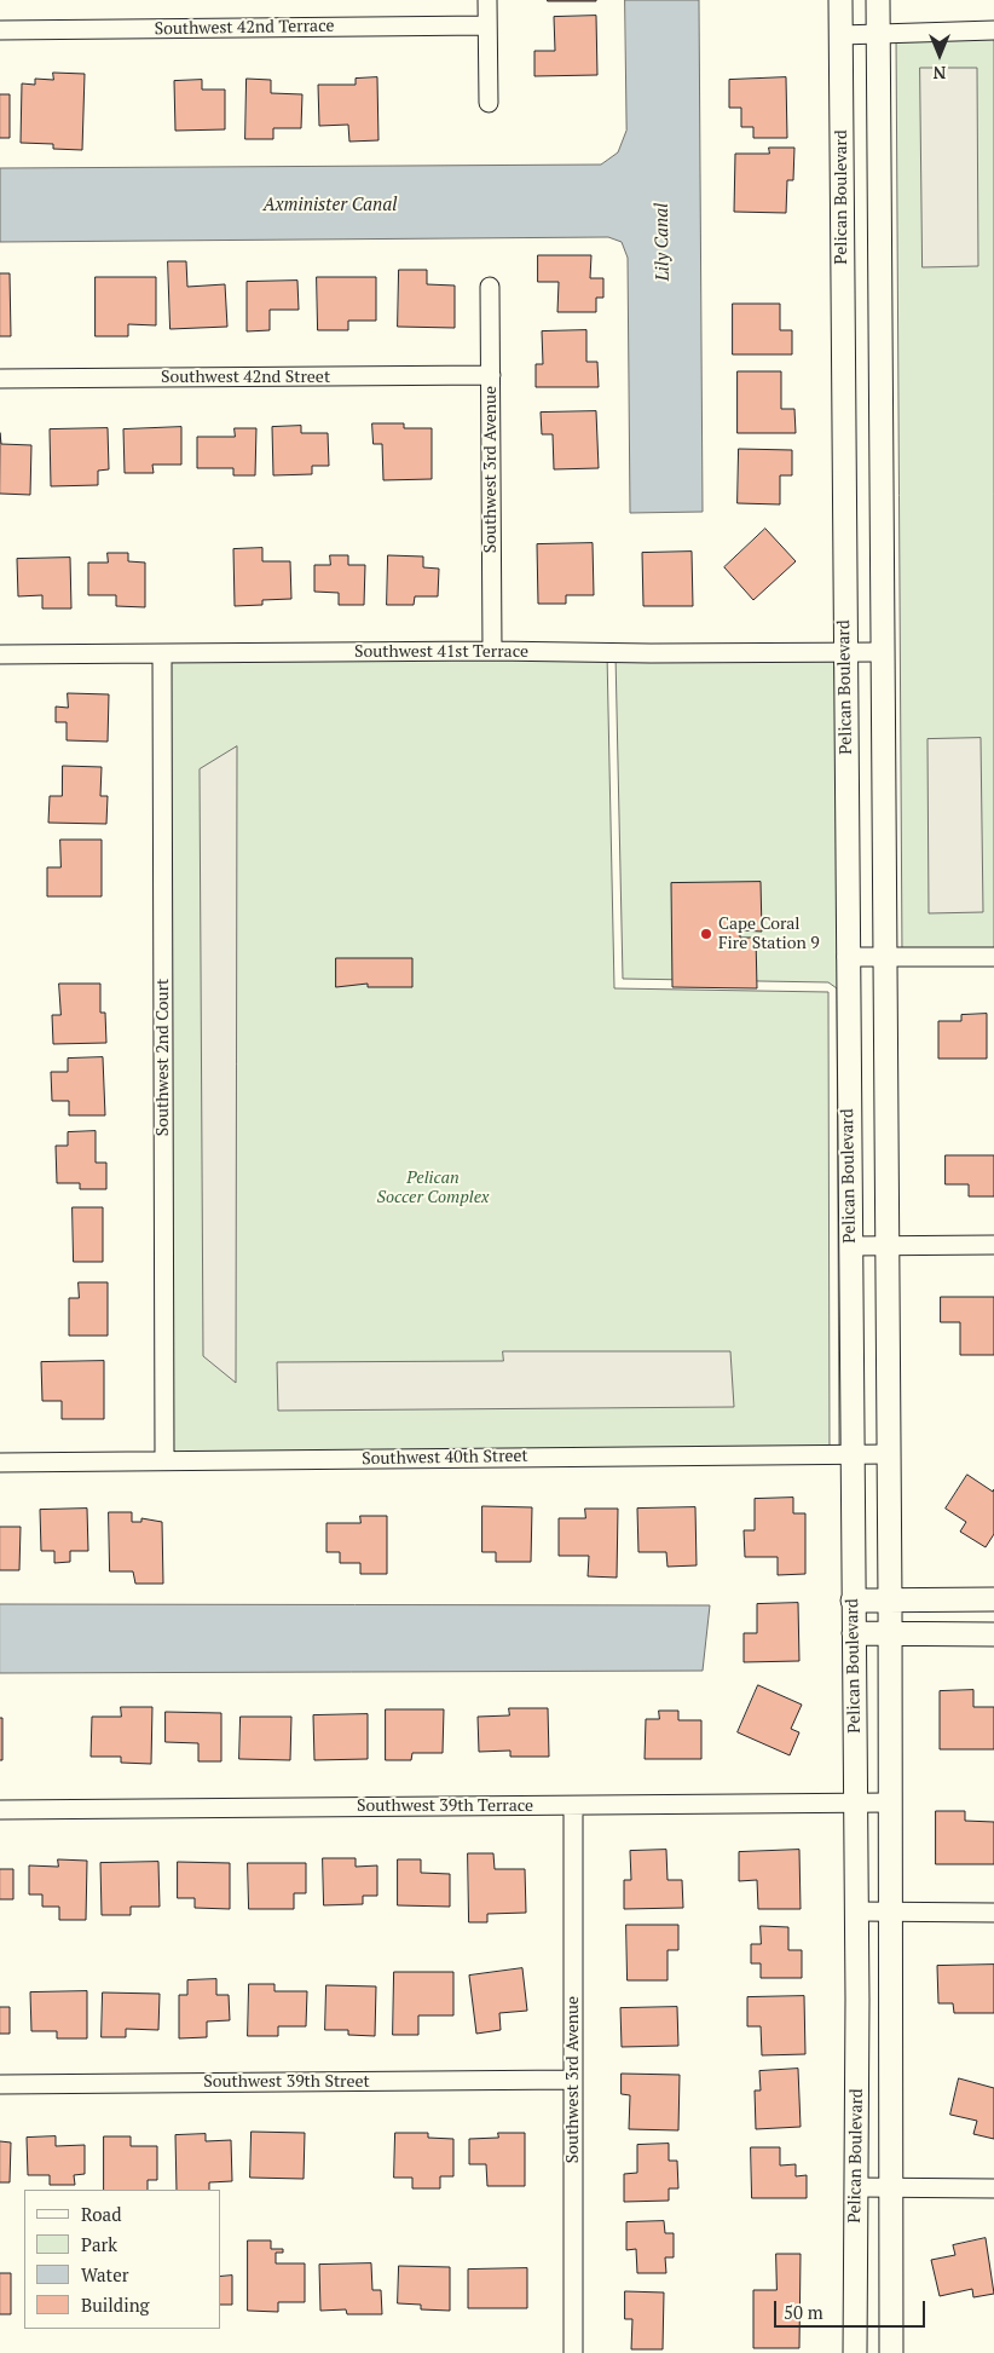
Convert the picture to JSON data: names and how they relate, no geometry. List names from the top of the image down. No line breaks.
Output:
{"streets":{"street":["Southwest 42nd Terrace","Pelican Boulevard","Southwest 42nd Street","Southwest 3rd Avenue","Southwest 41st Terrace","Southwest 2nd Court","Southwest 40th Street","Southwest 39th Terrace","Southwest 39th Street"]},"crossings":[["Pelican Boulevard","Southwest 41st Terrace"],["Pelican Boulevard","Southwest 40th Street"],["Pelican Boulevard","Southwest 39th Terrace"],["Southwest 42nd Street","Southwest 3rd Avenue"],["Southwest 3rd Avenue","Southwest 41st Terrace"],["Southwest 3rd Avenue","Southwest 39th Terrace"],["Southwest 3rd Avenue","Southwest 39th Street"],["Southwest 41st Terrace","Southwest 2nd Court"],["Southwest 2nd Court","Southwest 40th Street"]],"water":["Axminister Canal","Lily Canal"],"parks":["Pelican Soccer Complex"],"places":["Cape Coral Fire Station 9"],"legend":["Road","Park","Water","Building"],"scale_bar":"50 m","north":"bottom"}
